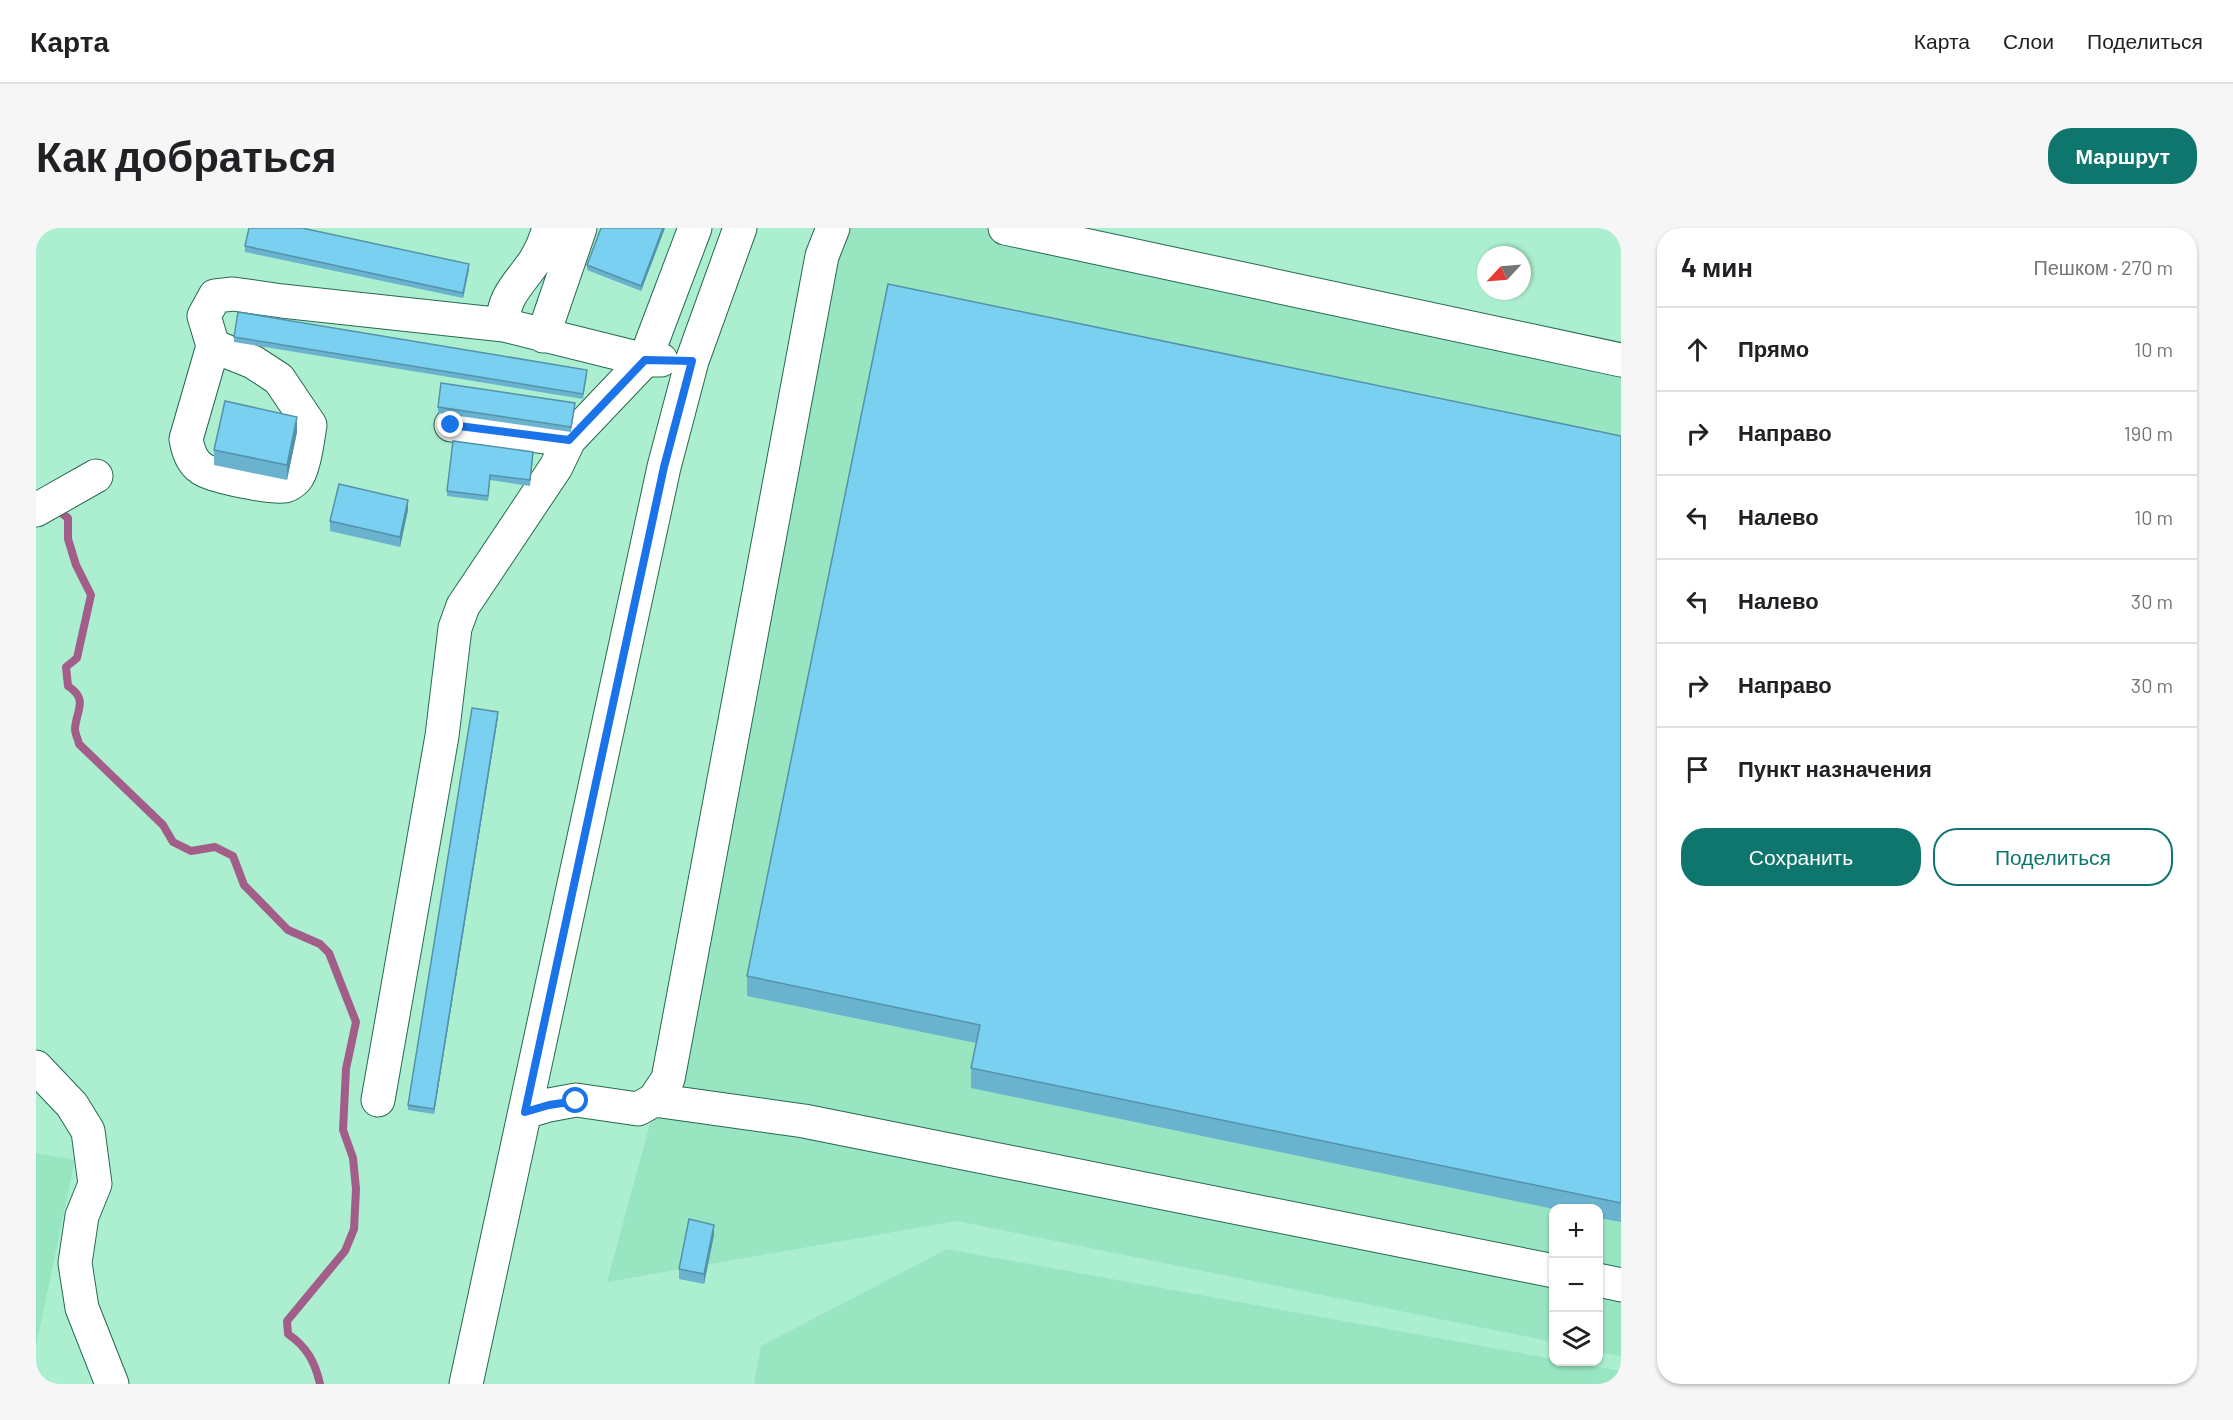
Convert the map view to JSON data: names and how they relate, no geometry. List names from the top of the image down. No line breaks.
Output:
{"north":"bottom left","page":{"header":"Карта","nav":["Карта","Слои","Поделиться"],"buttons":["Маршрут",["Сохранить","Поделиться"]],"title":"Как добраться","heading":["4 мин","Пешком · 270 m"],"list":[["Прямо","10 m"],["Направо","190 m"],["Налево","10 m"],["Налево","30 m"],["Направо","30 m"],"Пункт назначения"],"map_buttons":["+","−"]}}
